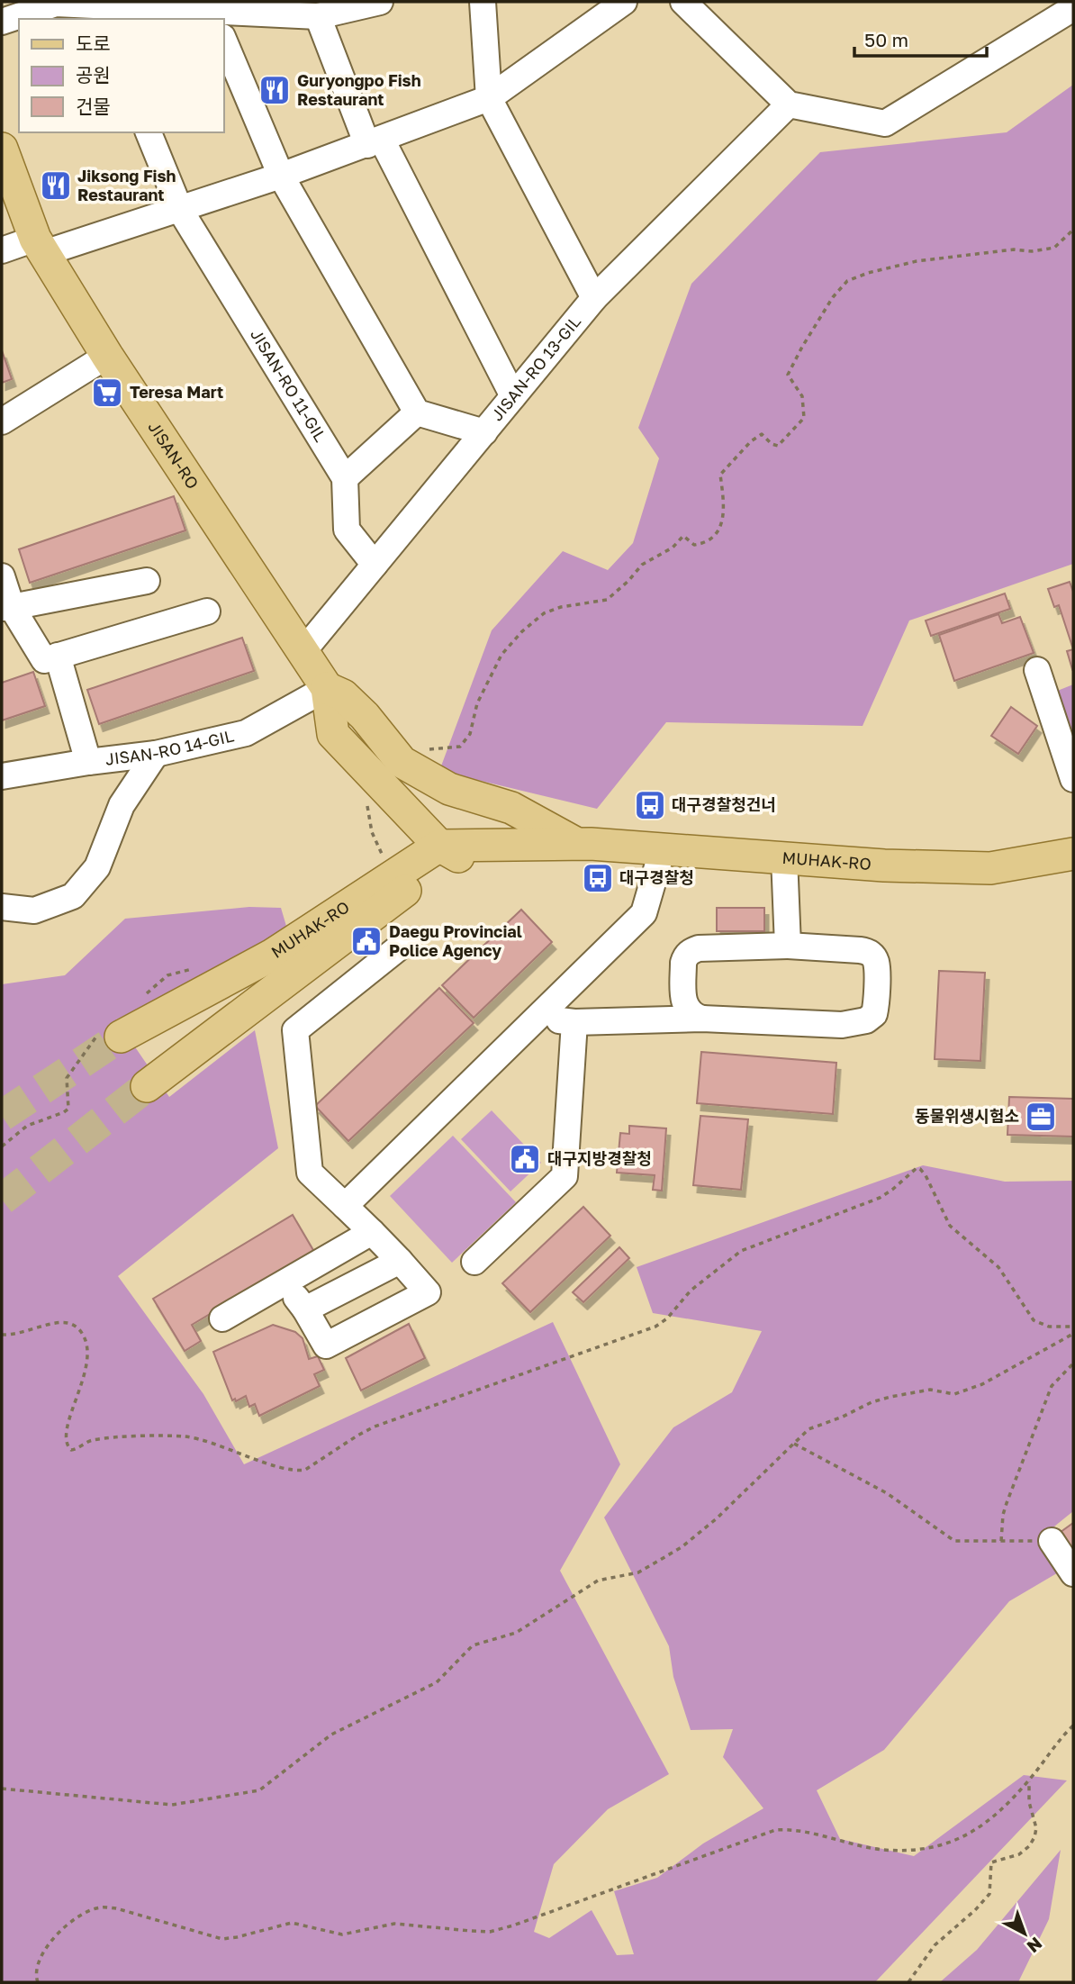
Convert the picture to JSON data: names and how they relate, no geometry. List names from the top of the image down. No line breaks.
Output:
{"streets":{"main road":["JISAN-RO","MUHAK-RO"],"street":["JISAN-RO 13-GIL","JISAN-RO 11-GIL","JISAN-RO 14-GIL"]},"crossings":[["JISAN-RO 13-GIL","JISAN-RO 11-GIL"],["JISAN-RO 13-GIL","JISAN-RO"],["JISAN-RO","JISAN-RO 14-GIL"],["JISAN-RO","MUHAK-RO"]],"places":{"restaurant":["Guryongpo Fish Restaurant","Jiksong Fish Restaurant"],"supermarket":["Teresa Mart"],"bus stop":["대구경찰청건너","대구경찰청"],"public building":["Daegu Provincial Police Agency","대구지방경찰청"],"office":["동물위생시험소"]},"legend":["도로","공원","건물"],"scale_bar":"50 m","north":"bottom right"}
